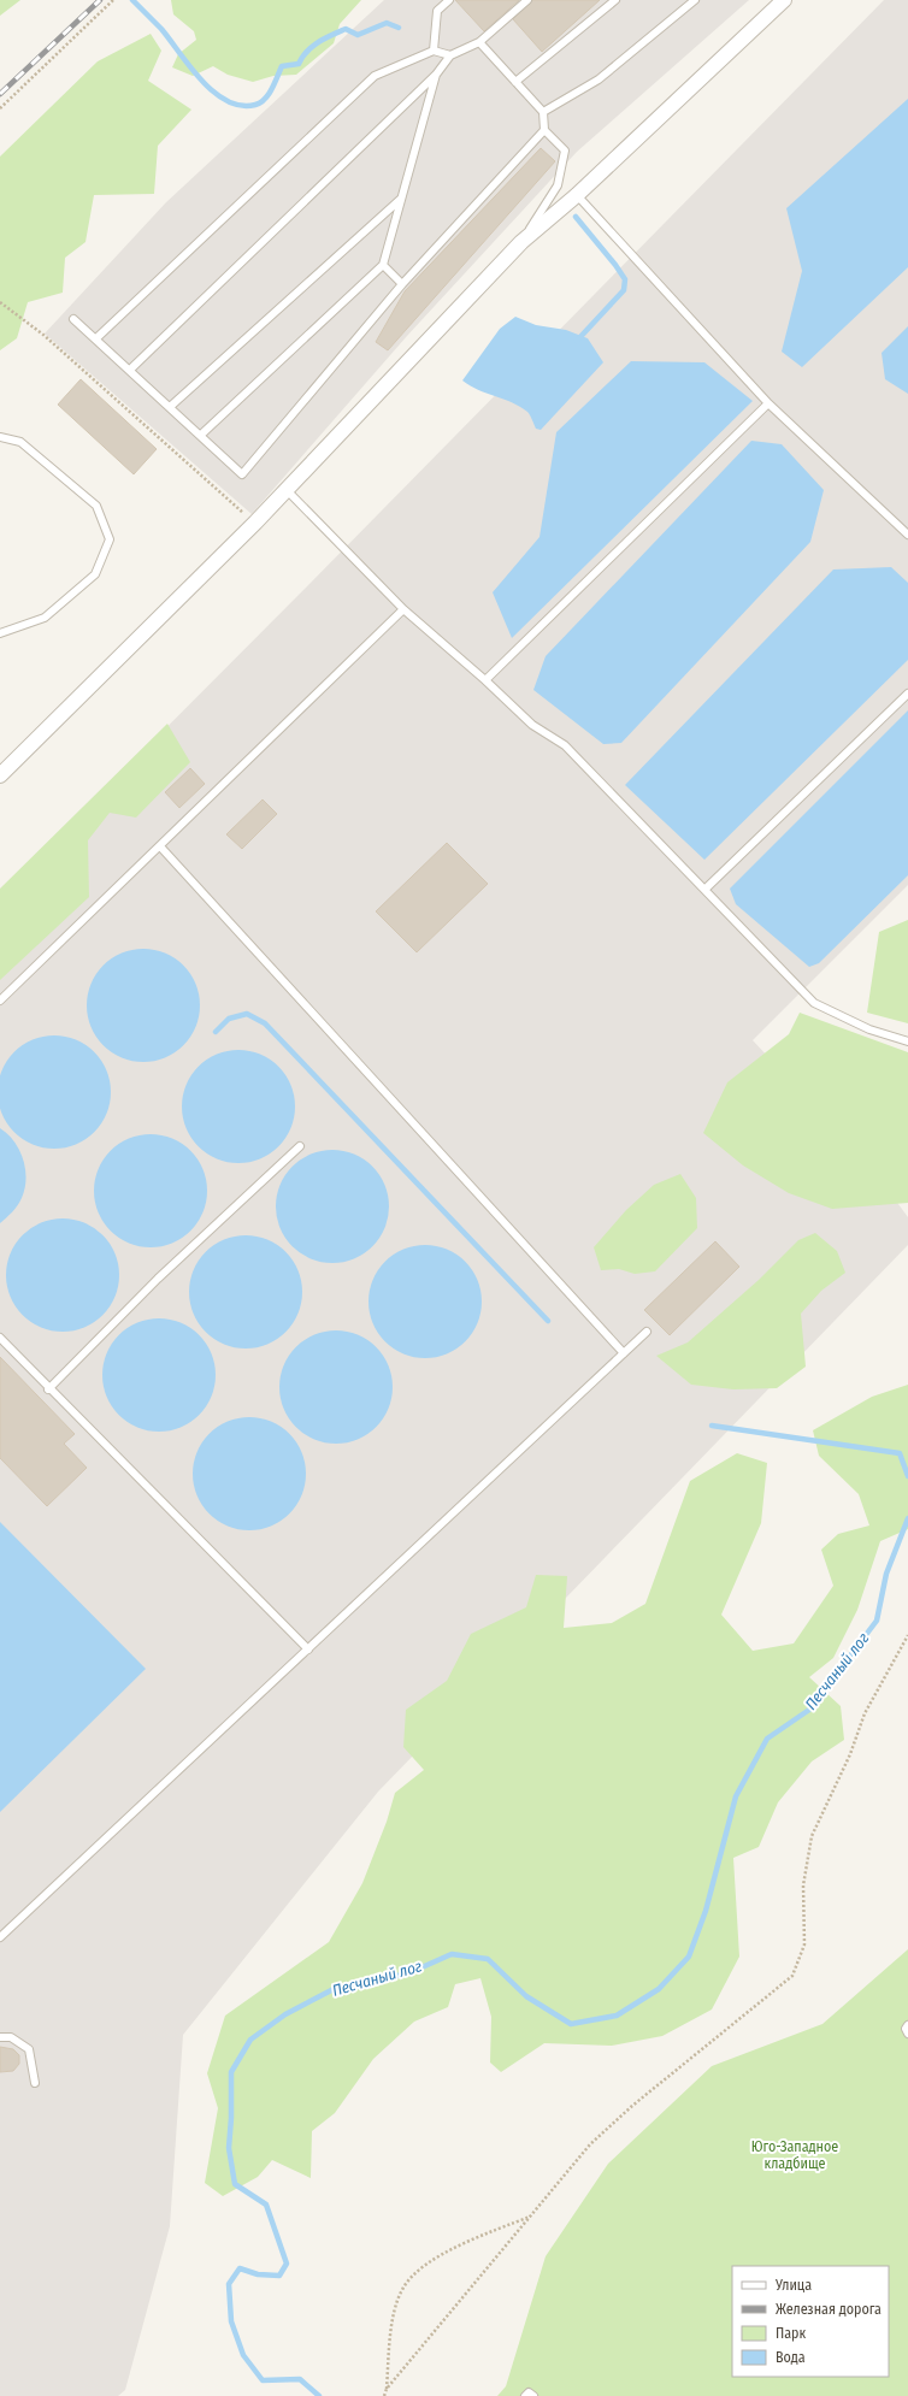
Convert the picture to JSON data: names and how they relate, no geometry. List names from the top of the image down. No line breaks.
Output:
{"water":["Песчаный лог"],"parks":["Юго-Западное кладбище"],"legend":["Улица","Железная дорога","Парк","Вода"]}
